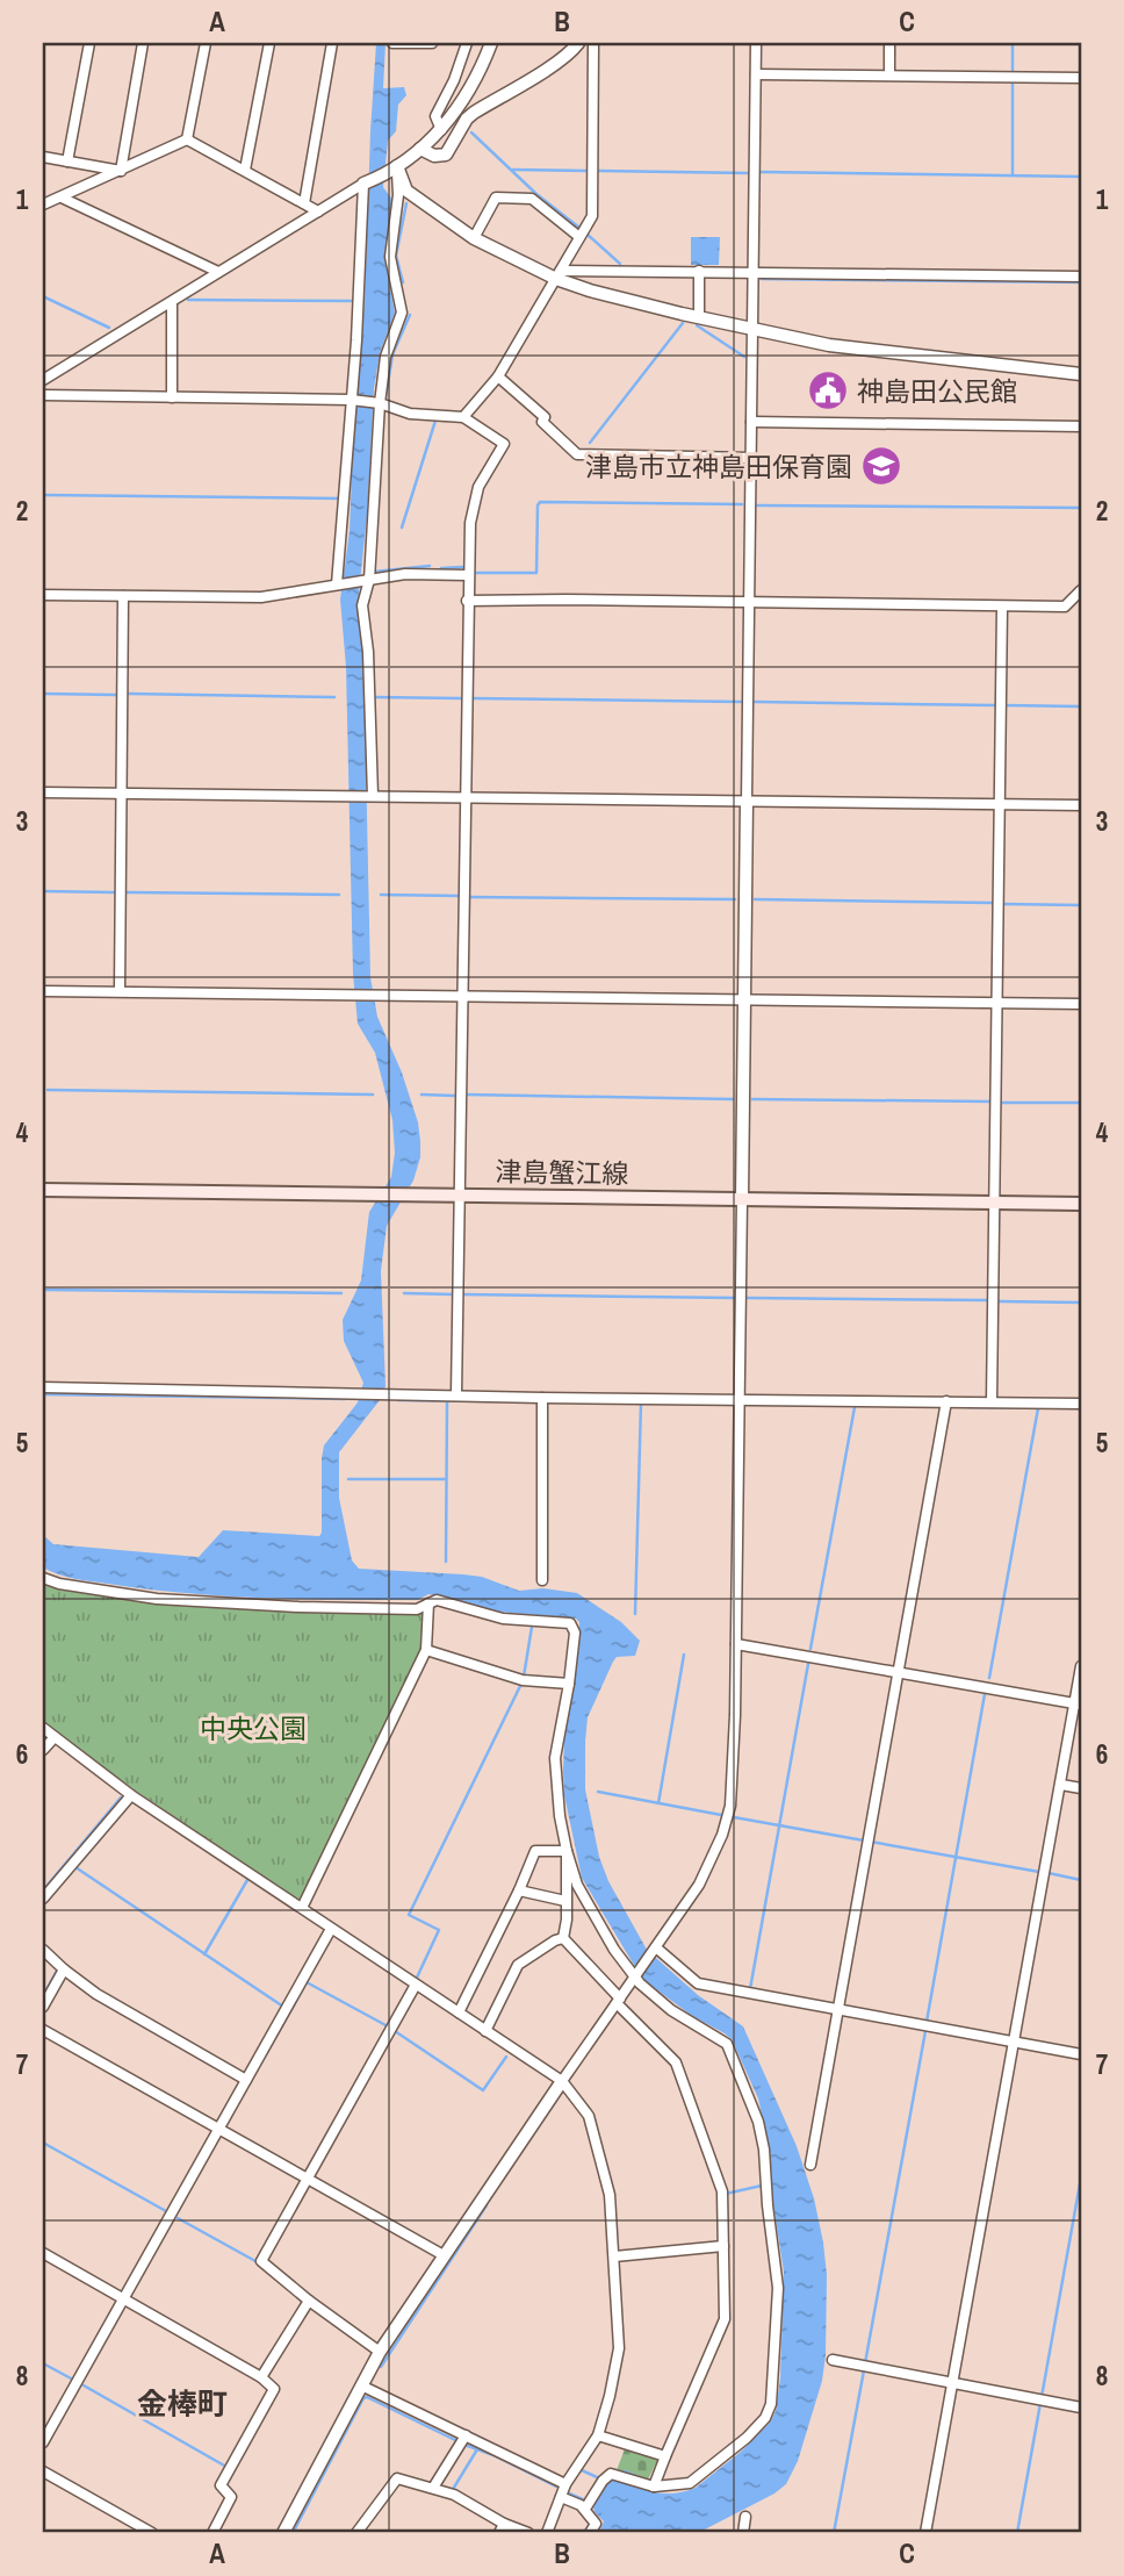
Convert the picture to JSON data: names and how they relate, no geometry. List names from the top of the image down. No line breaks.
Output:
{"streets":{"main road":["津島蟹江線"]},"districts":["金棒町"],"parks":["中央公園"],"places":{"public building":["神島田公民館"],"school or university":["津島市立神島田保育園"]},"grid":{"columns":["A","B","C"],"rows":["1","2","3","4","5","6","7","8"]}}
